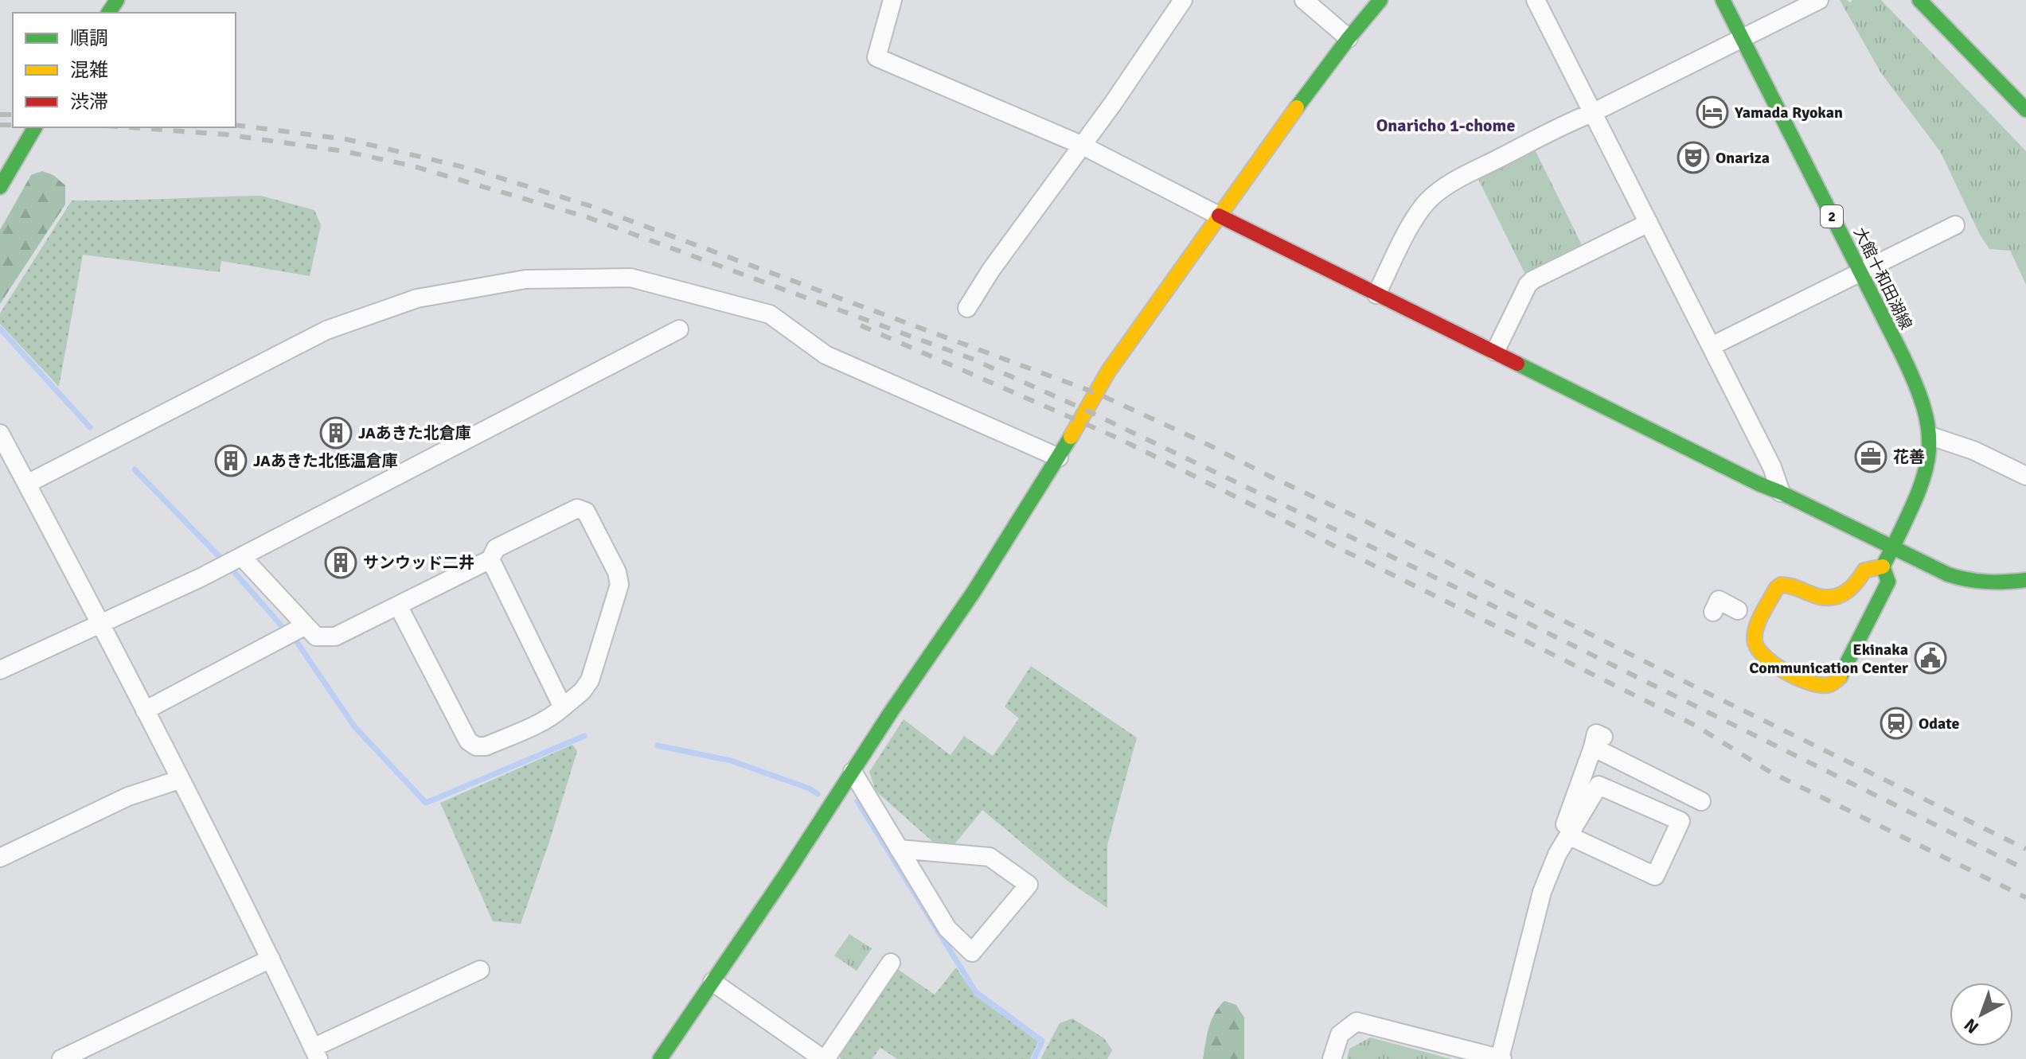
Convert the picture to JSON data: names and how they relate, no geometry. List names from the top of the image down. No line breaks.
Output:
{"streets":{"main road":["2","大館十和田湖線"]},"districts":["Onaricho 1-chome"],"places":{"hotel":["Yamada Ryokan"],"theatre":["Onariza"],"building":["JAあきた北倉庫","JAあきた北低温倉庫","サンウッド二井"],"office":["花善"],"public building":["Ekinaka Communication Center"],"station":["Odate"]},"legend":["順調","混雑","渋滞"],"north":"bottom left"}
